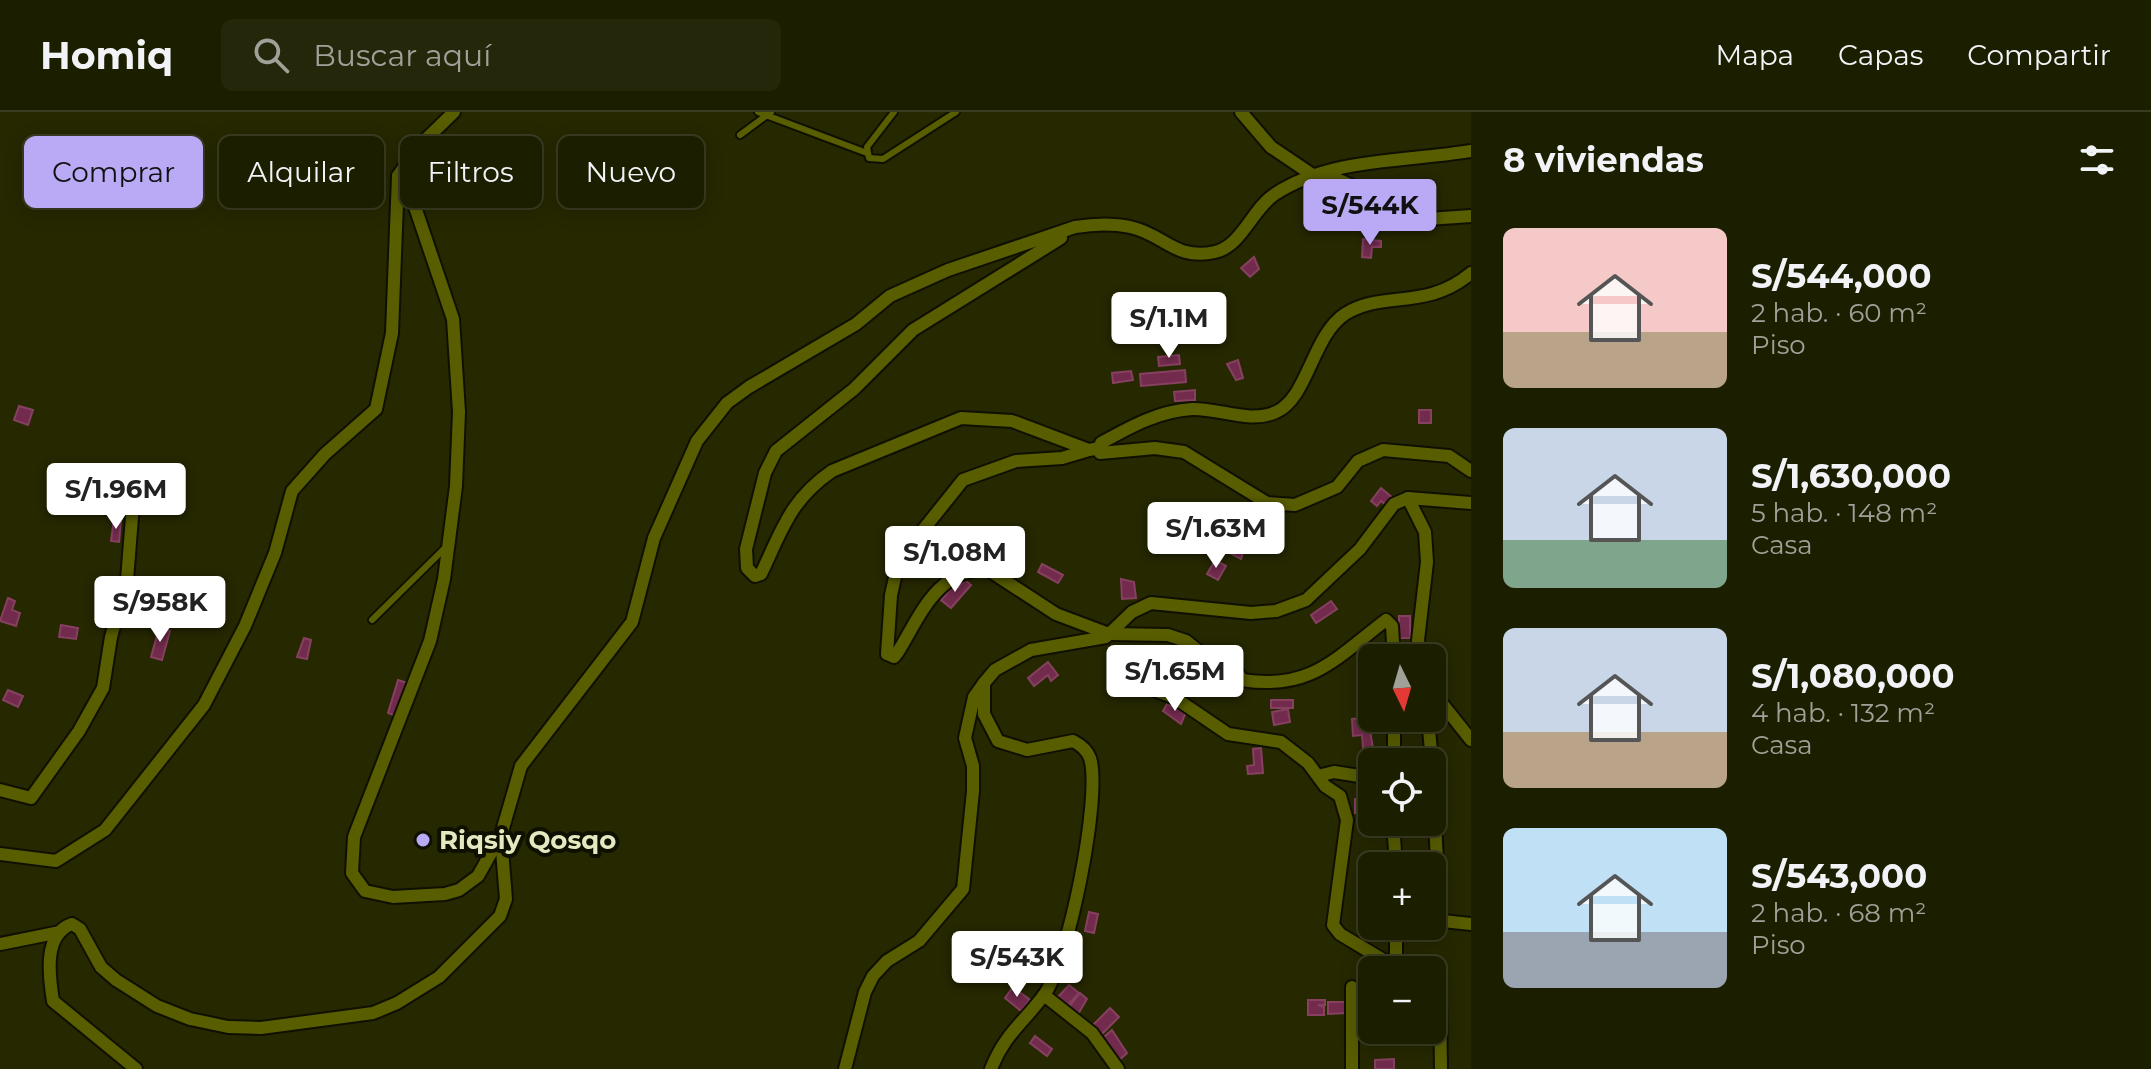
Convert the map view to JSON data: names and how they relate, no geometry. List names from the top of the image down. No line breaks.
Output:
{"places":["Riqsiy Qosqo"],"north":"bottom","page":{"header":"Homiq","search":"Buscar aquí","nav":["Mapa","Capas","Compartir"],"heading":"8 viviendas","chip":["Comprar","Alquilar","Filtros","Nuevo"],"price":["S/544K","S/1.1M","S/1.96M","S/1.63M","S/1.08M","S/958K","S/1.65M","S/543K"],"list":[{"name":"S/544,000","note":"2 hab. · 60 m² · Piso"},{"name":"S/1,630,000","note":"5 hab. · 148 m² · Casa"},{"name":"S/1,080,000","note":"4 hab. · 132 m² · Casa"},{"name":"S/543,000","note":"2 hab. · 68 m² · Piso"}],"map_buttons":["+","−"]}}
